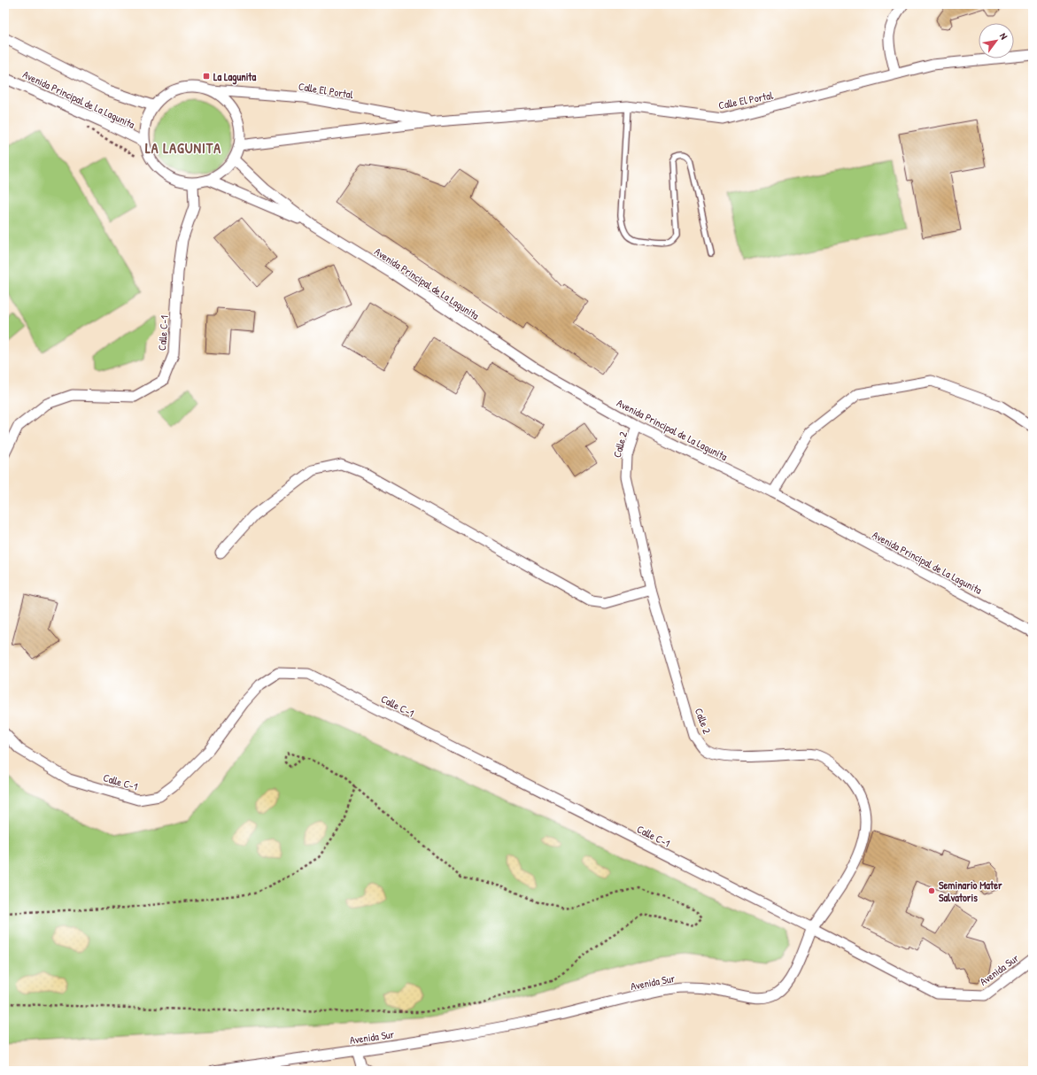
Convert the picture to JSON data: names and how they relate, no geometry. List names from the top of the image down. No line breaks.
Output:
{"streets":{"street":["Calle El Portal","Avenida Principal de La Lagunita","Calle C-1","Calle 2","Avenida Sur"]},"crossings":[["Calle El Portal","Avenida Principal de La Lagunita"],["Calle El Portal","Calle C-1"],["Avenida Principal de La Lagunita","Calle C-1"],["Avenida Principal de La Lagunita","Calle 2"],["Calle C-1","Calle 2"],["Calle C-1","Avenida Sur"],["Calle 2","Avenida Sur"]],"districts":["LA LAGUNITA"],"places":{"transit":["La Lagunita"],"other":["Seminario Mater Salvatoris"]},"north":"top right"}
